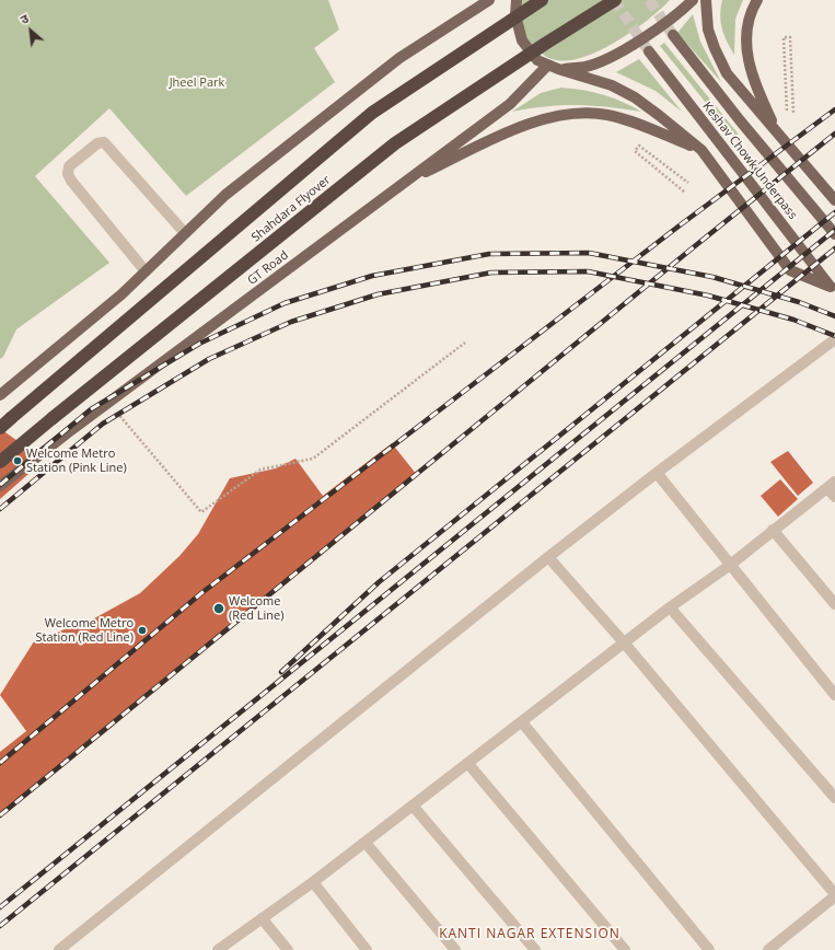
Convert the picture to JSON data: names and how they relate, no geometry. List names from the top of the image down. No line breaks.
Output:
{"streets":{"highway":["Shahdara Flyover"],"main road":["Keshav Chowk Underpass","GT Road"]},"districts":["KANTI NAGAR EXTENSION"],"parks":["Jheel Park"],"places":["Welcome Metro Station (Pink Line)","Welcome (Red Line)","Welcome Metro Station (Red Line)"],"north":"top left"}
